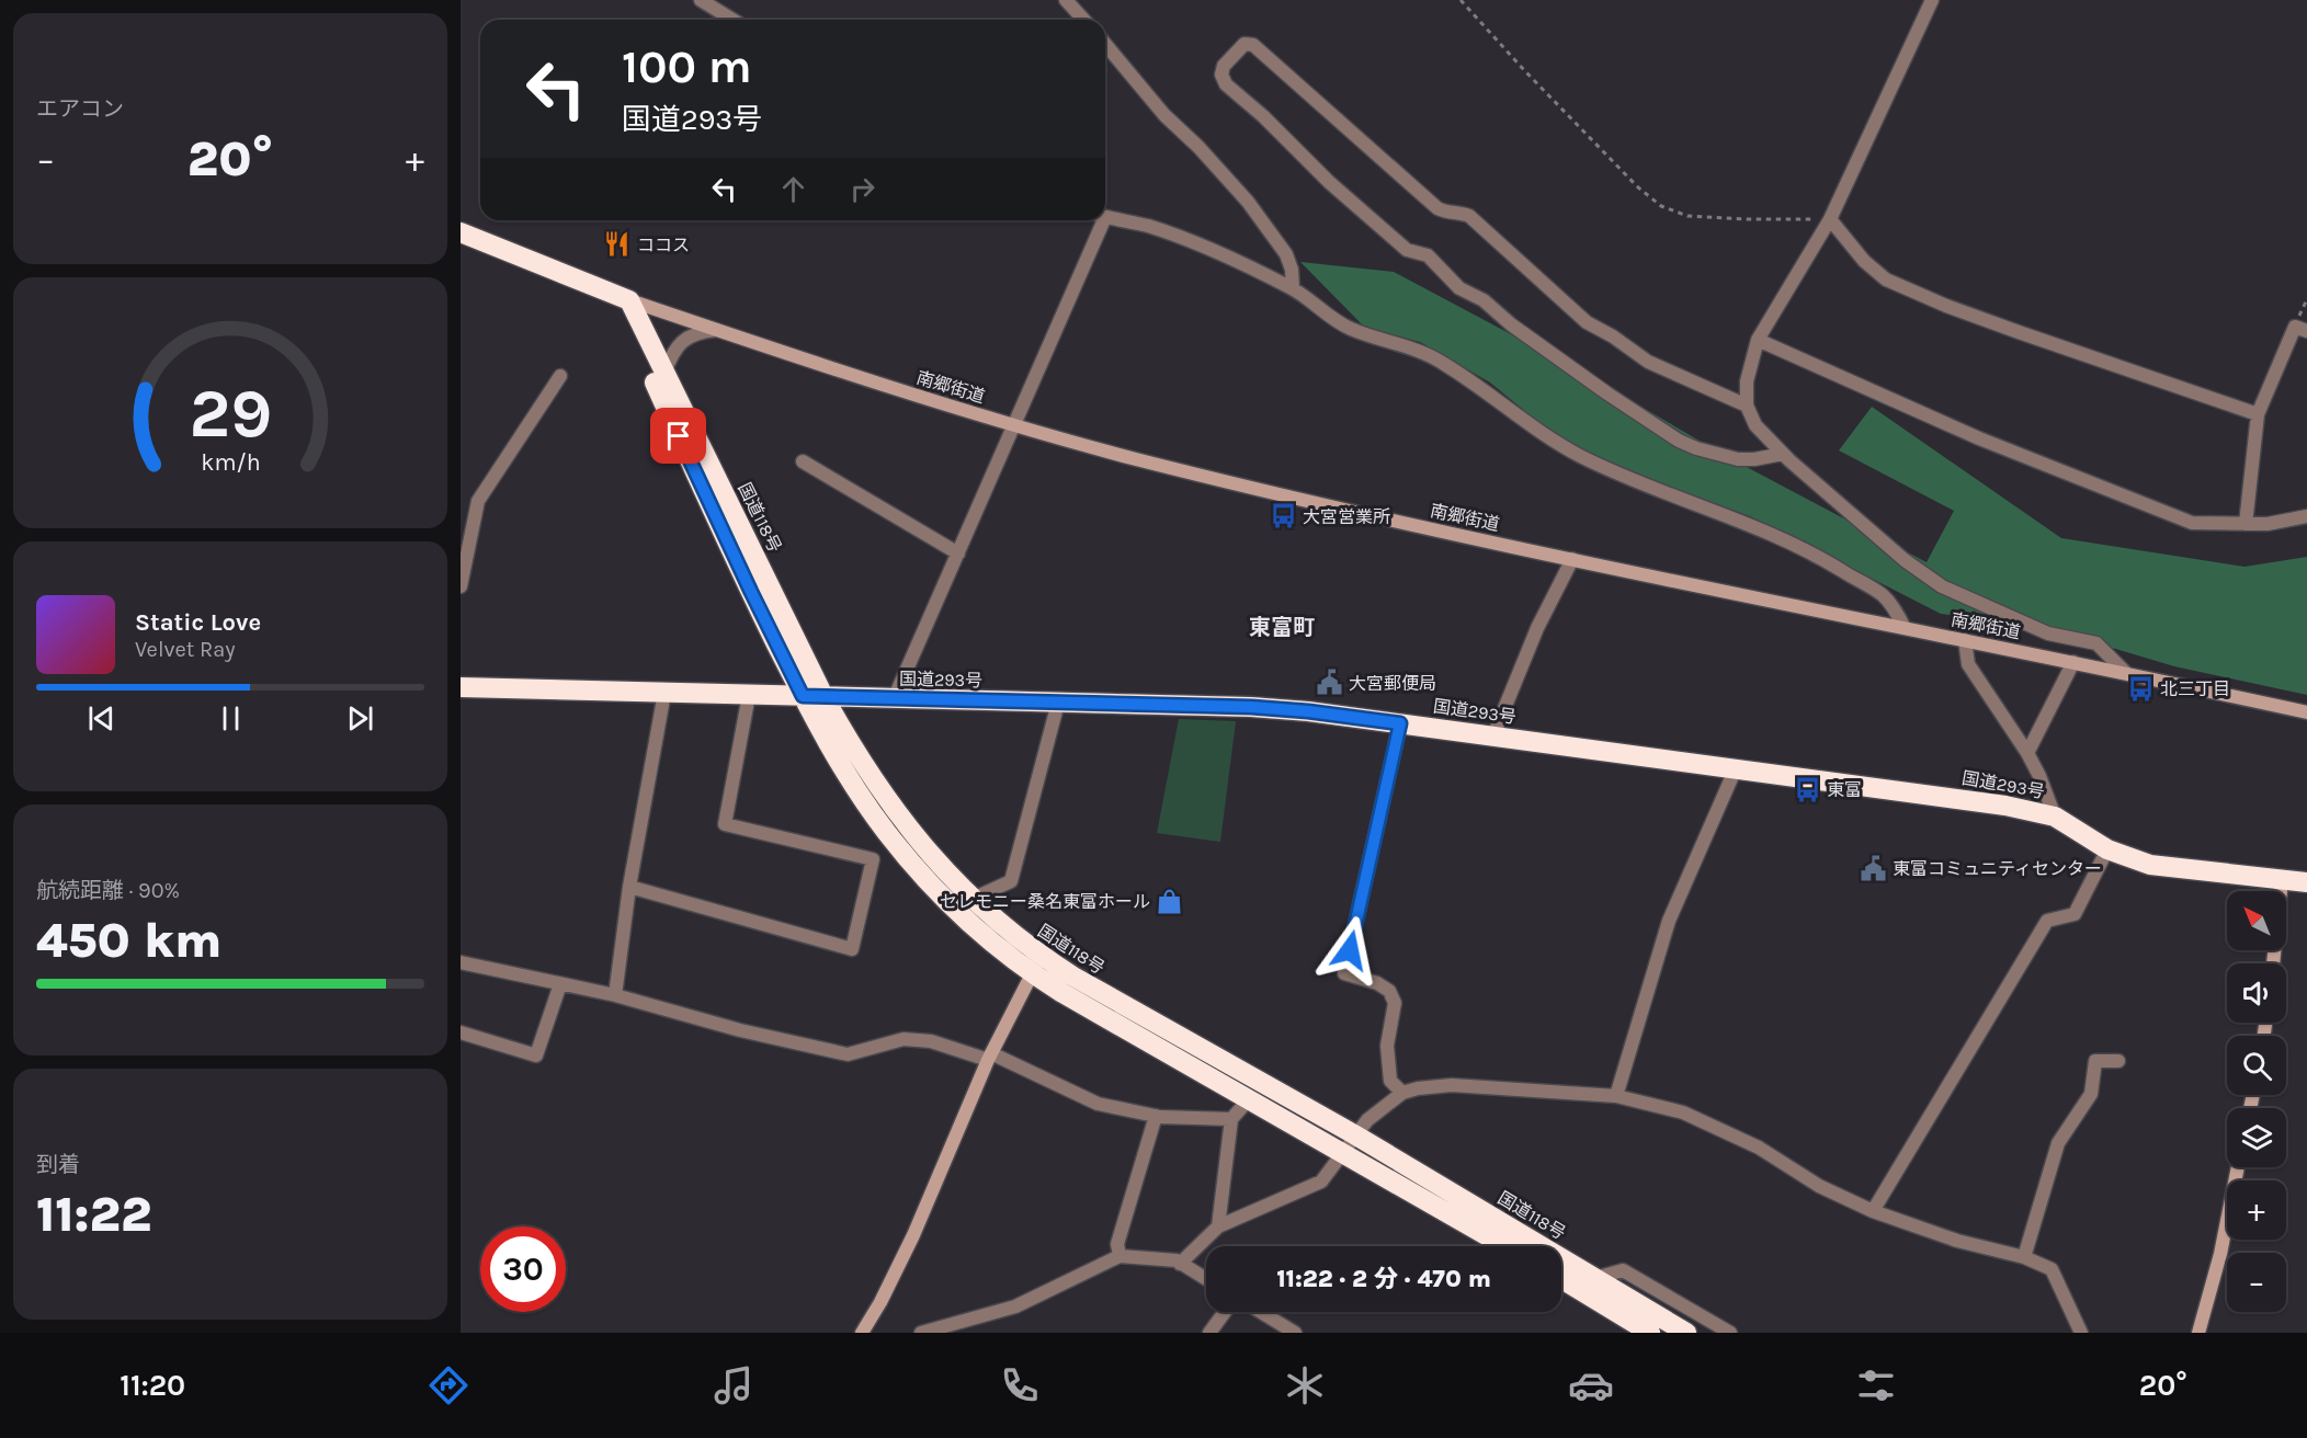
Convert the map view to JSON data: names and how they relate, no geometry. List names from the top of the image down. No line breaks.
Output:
{"streets":{"highway":["国道118号","国道293号"],"street":["南郷街道"]},"crossings":[["南郷街道","国道118号"],["国道118号","国道293号"]],"districts":["東富町"],"places":{"restaurant":["ココス"],"bus stop":["大宮営業所","北三丁目","東富"],"public building":["大宮郵便局","東富コミュニティセンター"],"shop":["セレモニー桑名東富ホール"]},"north":"top left","page":{"tile":["エアコン",["航続距離 · 90%","450 km"],["到着","11:22"]],"turn":["100 m","国道293号"],"heat":["−","20°","+"],"song":["Static Love","Velvet Ray"],"map_buttons":["+","−"],"limit":"30","trip":"11:22 · 2 分 · 470 m","tabs":["11:20","20°"],"gauge":["29","km/h"]}}
